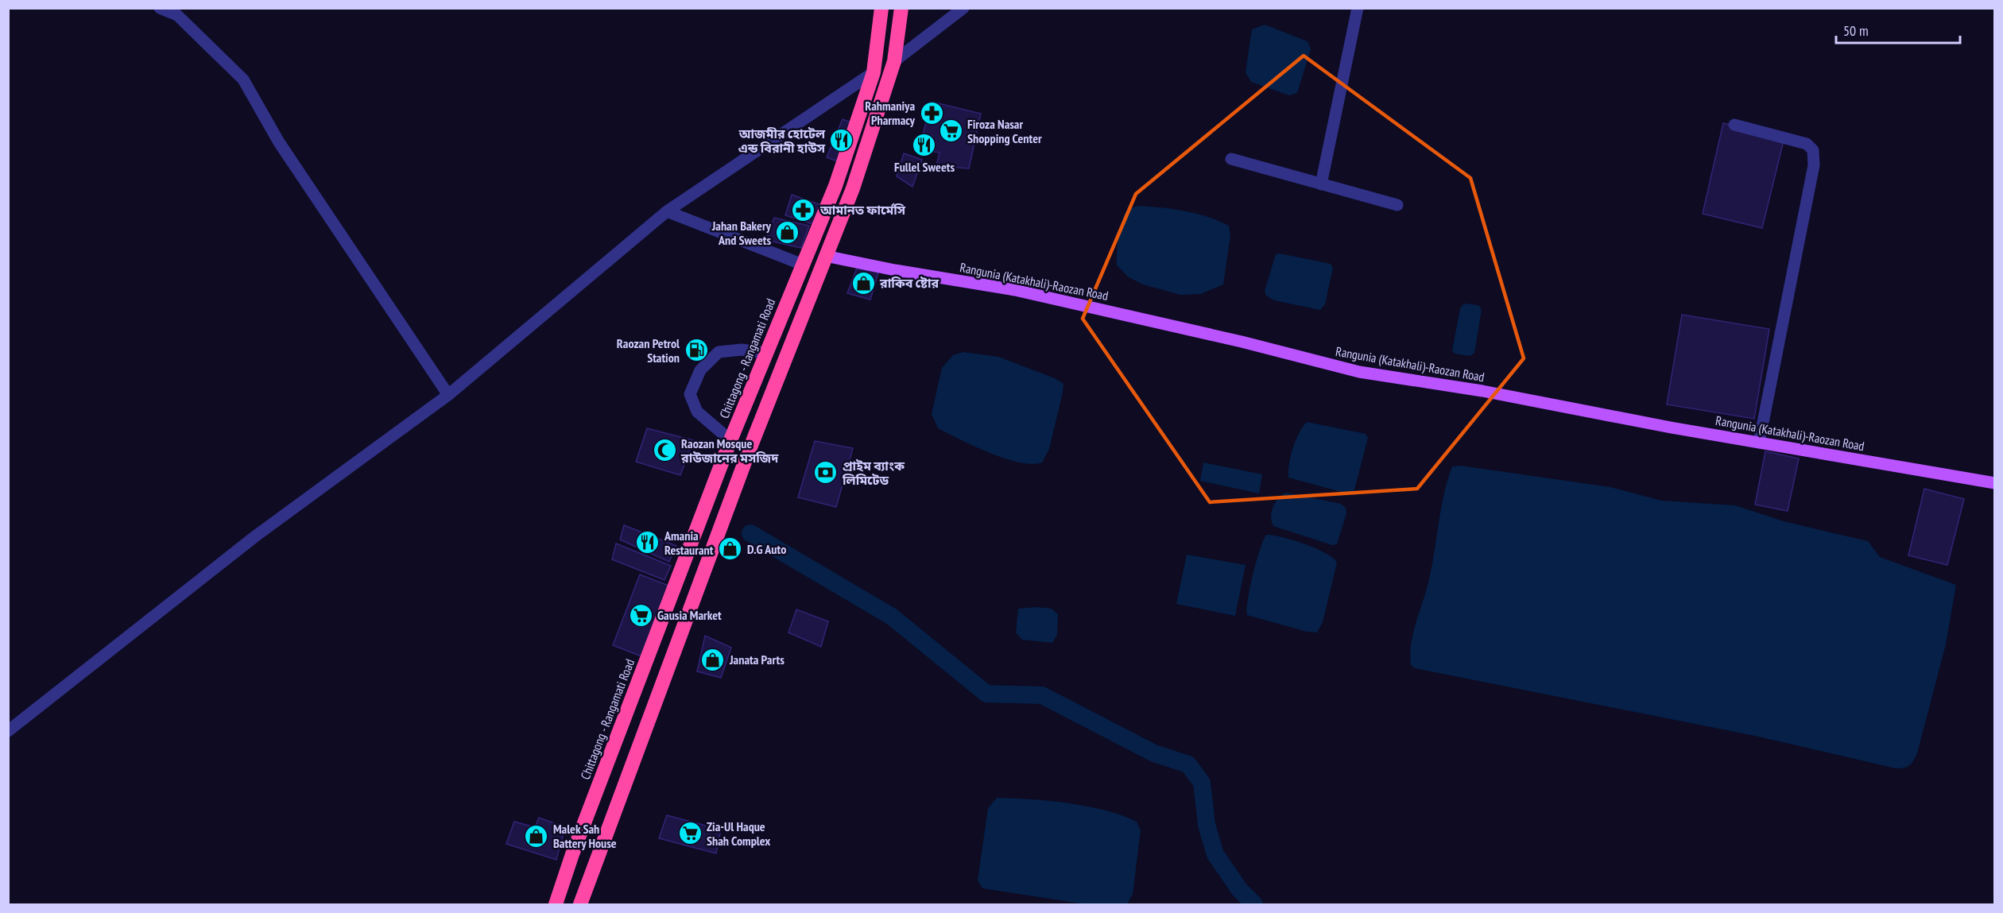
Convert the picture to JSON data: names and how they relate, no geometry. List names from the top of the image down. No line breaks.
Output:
{"streets":{"highway":["Chittagong - Rangamati Road"],"main road":["Rangunia (Katakhali)-Raozan Road"]},"places":{"pharmacy":["Rahmaniya Pharmacy","আমানত ফার্মেসি"],"supermarket":["Firoza Nasar Shopping Center","Gausia Market","Zia-Ul Haque Shah Complex"],"restaurant":["আজমীর হোটেল এন্ড বিরানী হাউস","Fullel Sweets","Amania Restaurant"],"shop":["Jahan Bakery And Sweets","রাকিব ষ্টোর","D.G Auto","Janata Parts","Malek Sah Battery House"],"fuel station":["Raozan Petrol Station"],"mosque":["Raozan Mosque রাউজানের মসজিদ"],"bank":["প্রাইম ব্যাংক লিমিটেড"]},"scale_bar":"50 m"}
